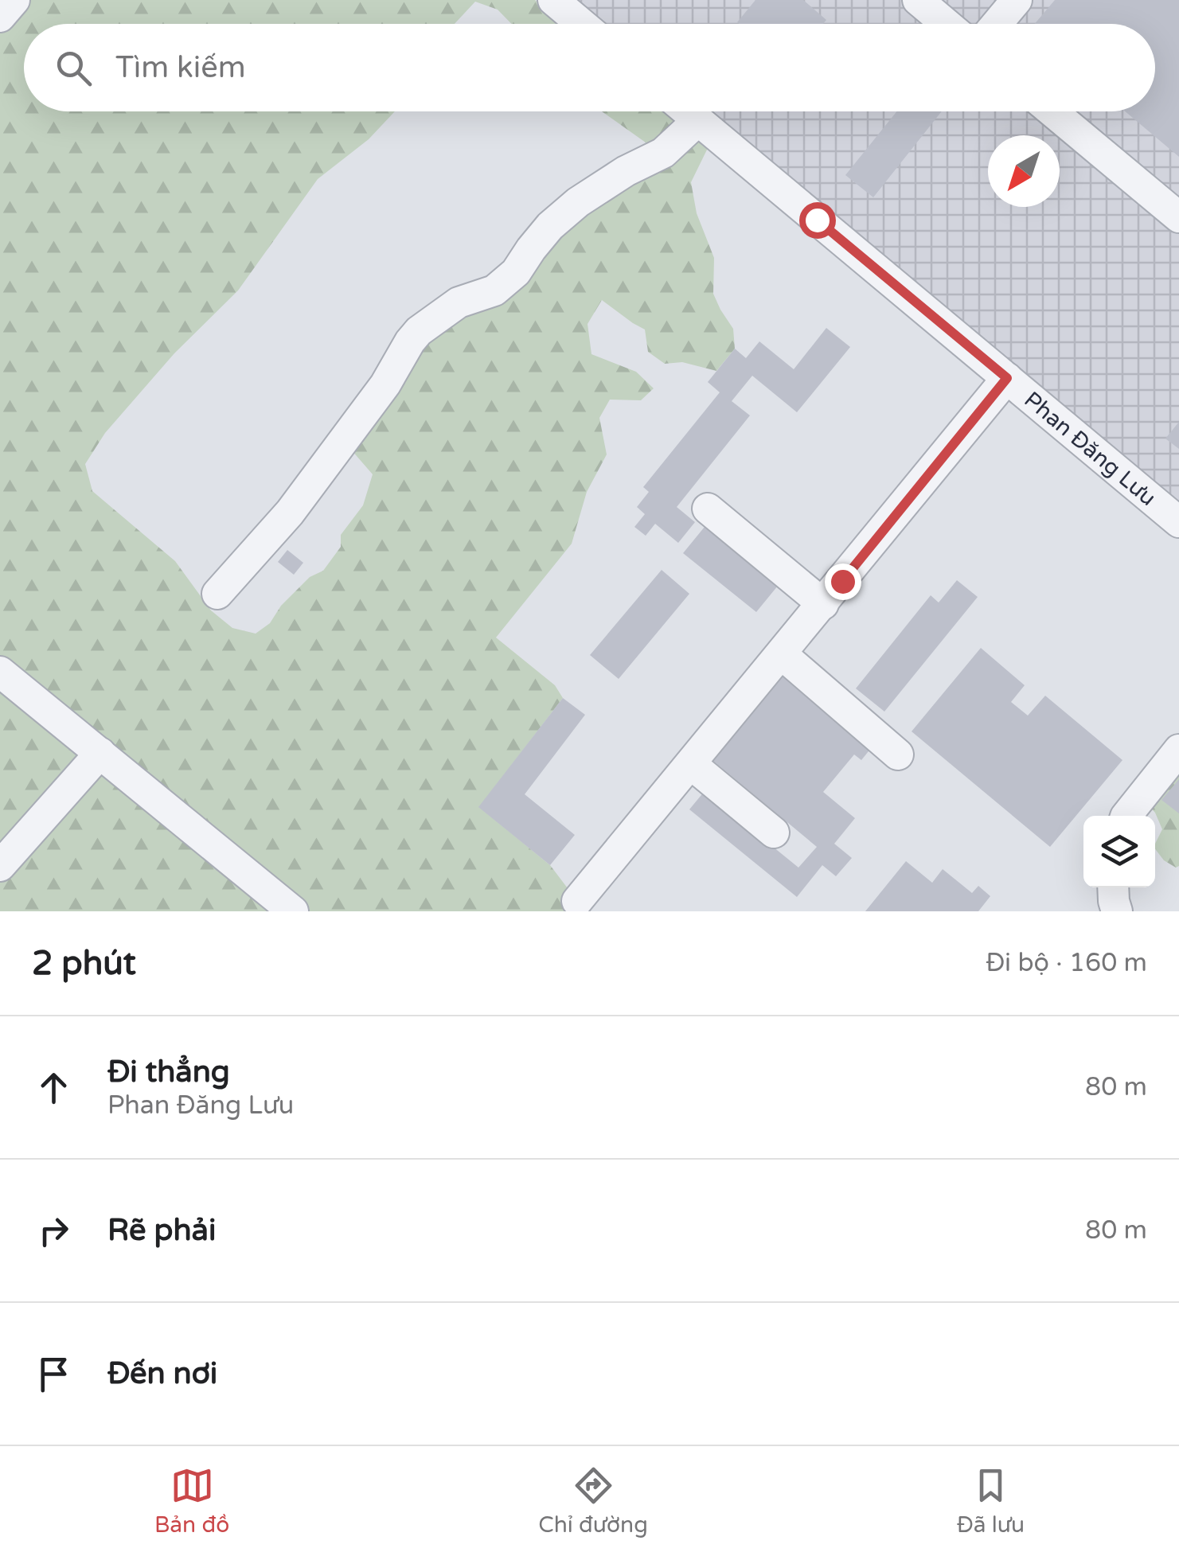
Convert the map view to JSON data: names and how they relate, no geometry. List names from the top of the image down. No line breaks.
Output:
{"streets":{"street":["Phan Đăng Lưu"]},"north":"bottom left","page":{"search":"Tìm kiếm","heading":["2 phút","Đi bộ · 160 m"],"list":[["Đi thẳng","Phan Đăng Lưu","80 m"],["Rẽ phải","80 m"],"Đến nơi"],"nav":["Bản đồ","Chỉ đường","Đã lưu"]}}
